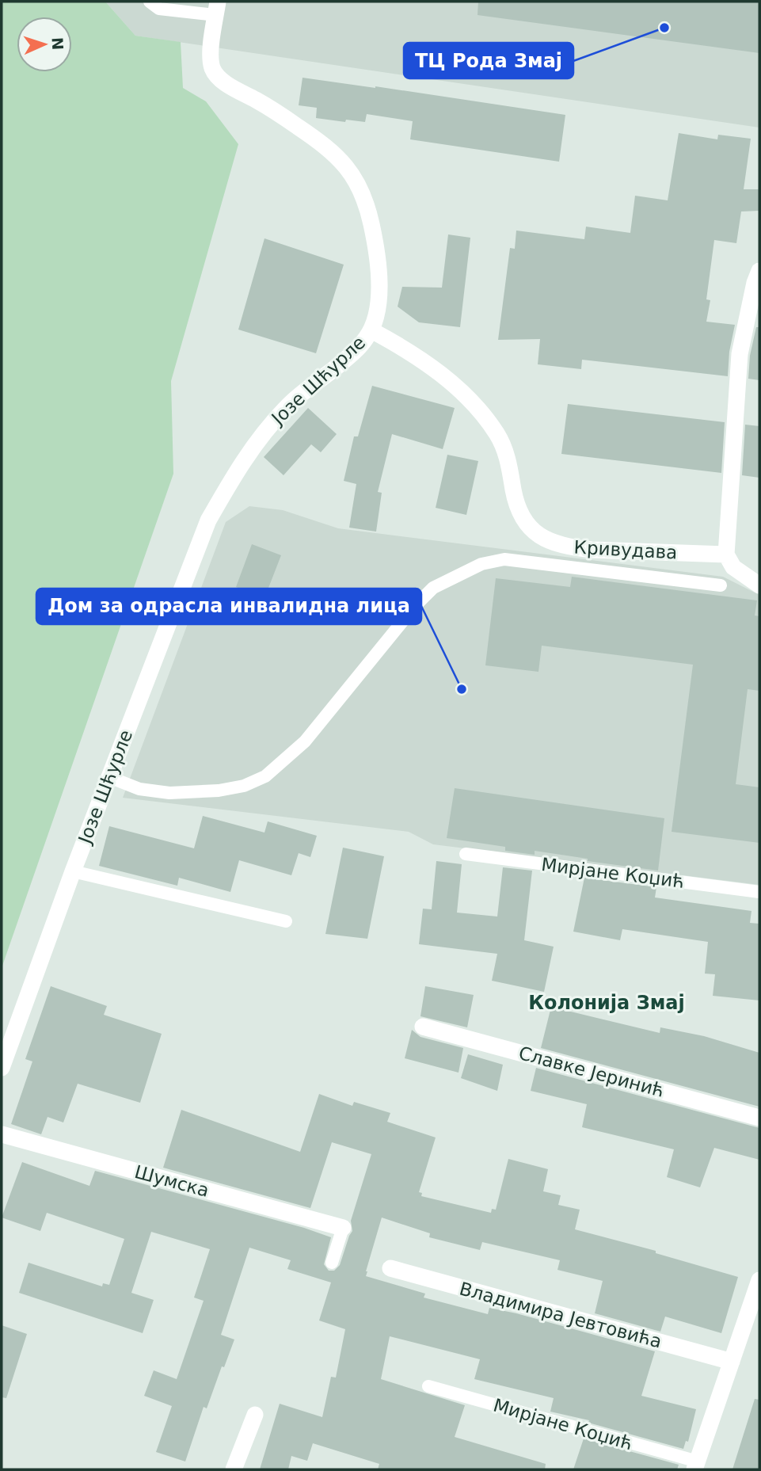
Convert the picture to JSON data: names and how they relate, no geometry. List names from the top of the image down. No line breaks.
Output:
{"streets":{"street":["Јозе Шћурле","Кривудава","Мирјане Коџић","Славке Јеринић","Шумска","Владимира Јевтовића"]},"crossings":[["Јозе Шћурле","Кривудава"],["Мирјане Коџић","Владимира Јевтовића"]],"districts":["Колонија Змај"],"places":["ТЦ Рода Змај","Дом за одрасла инвалидна лица"],"north":"right"}
